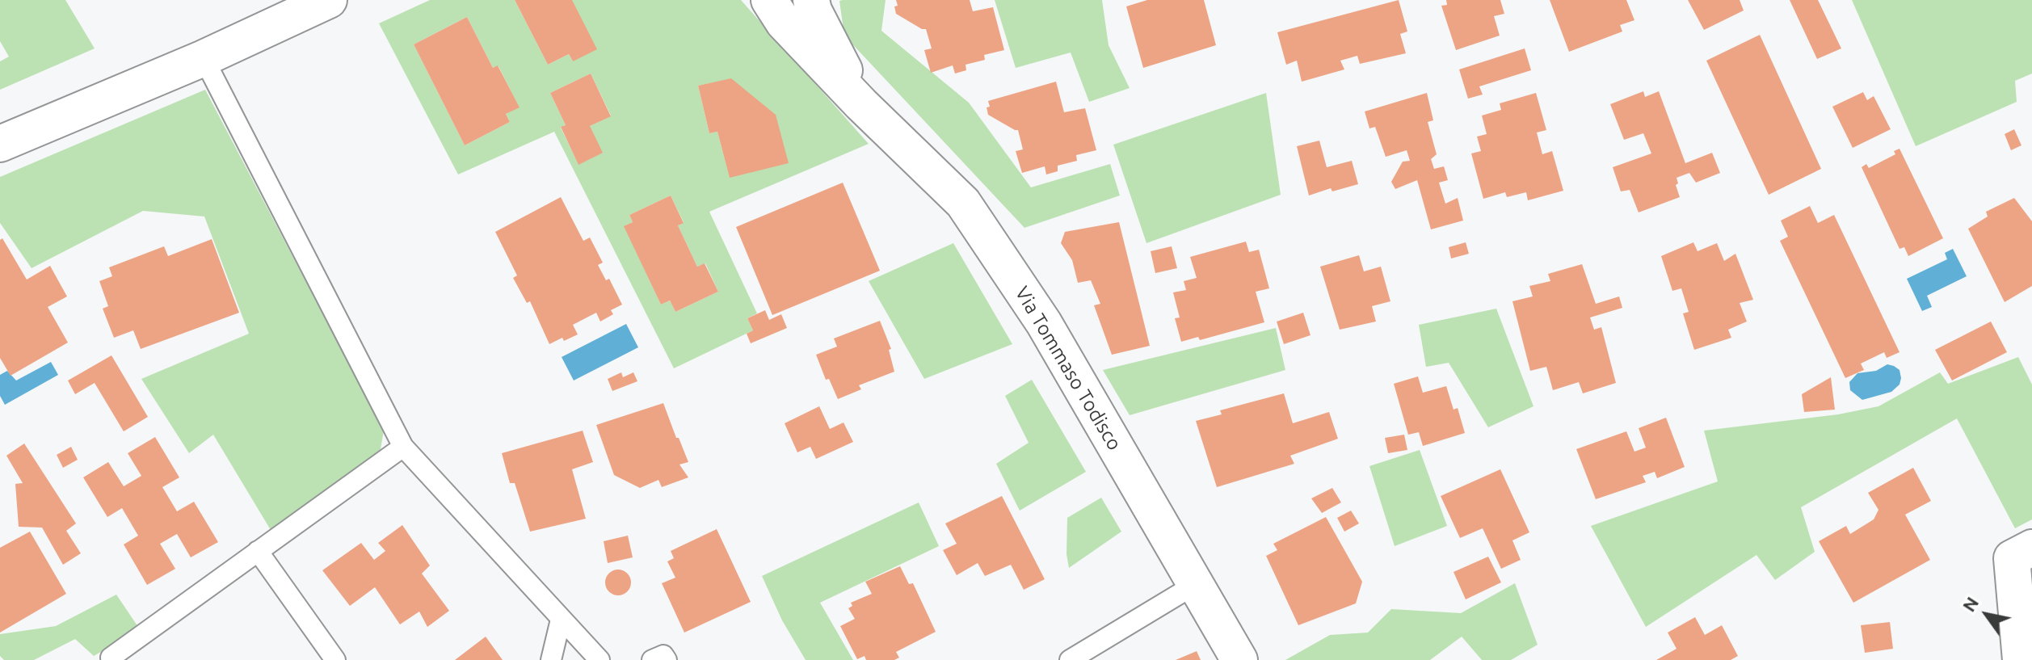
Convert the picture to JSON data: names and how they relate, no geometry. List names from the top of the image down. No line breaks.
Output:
{"streets":{"street":["Via Tommaso Todisco"]},"north":"top left"}
